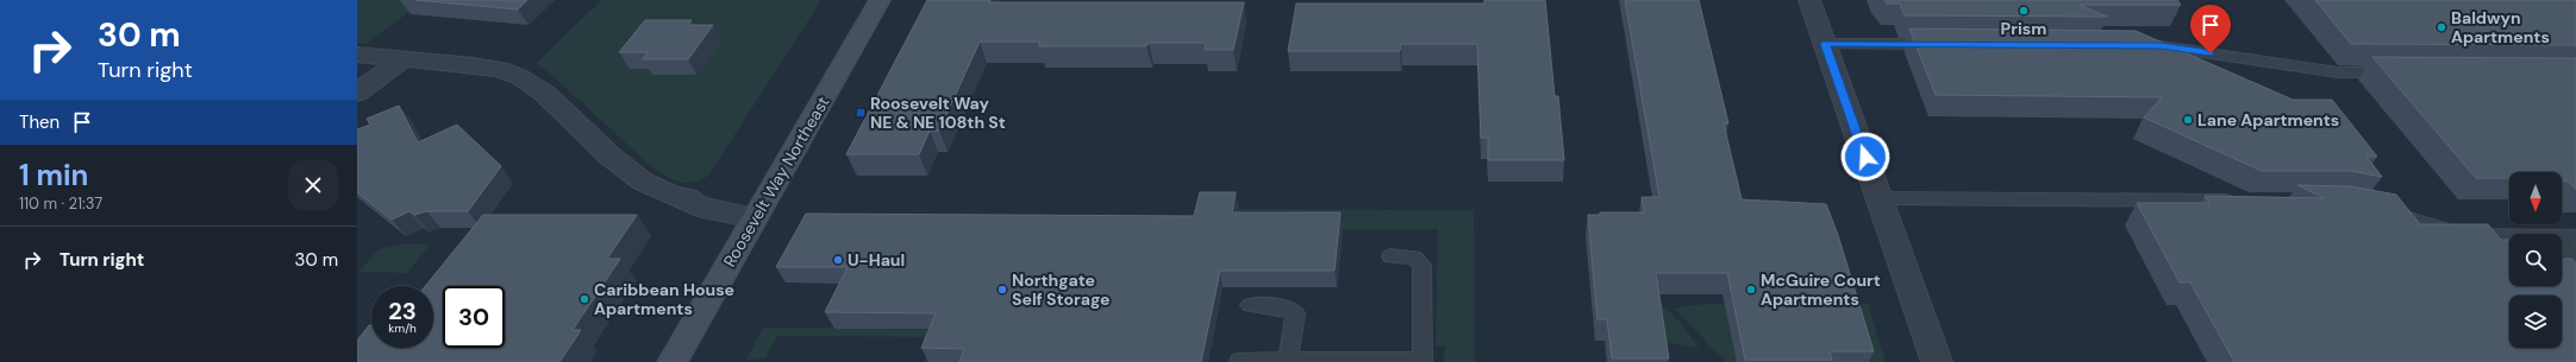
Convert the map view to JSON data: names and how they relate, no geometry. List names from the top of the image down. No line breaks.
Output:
{"streets":{"main road":["Roosevelt Way Northeast"]},"places":{"other":["Prism","Baldwyn Apartments","Lane Apartments","U-Haul","Northgate Self Storage","McGuire Court Apartments","Caribbean House Apartments"],"transit":["Roosevelt Way NE & NE 108th St"]},"north":"bottom","page":{"turn":["30 m","Turn right"],"then":"Then","heading":["1 min","110 m · 21:37"],"list":[{"name":"Turn right","value":"30 m"}],"speed":"23 km/h","limit":"30"}}
